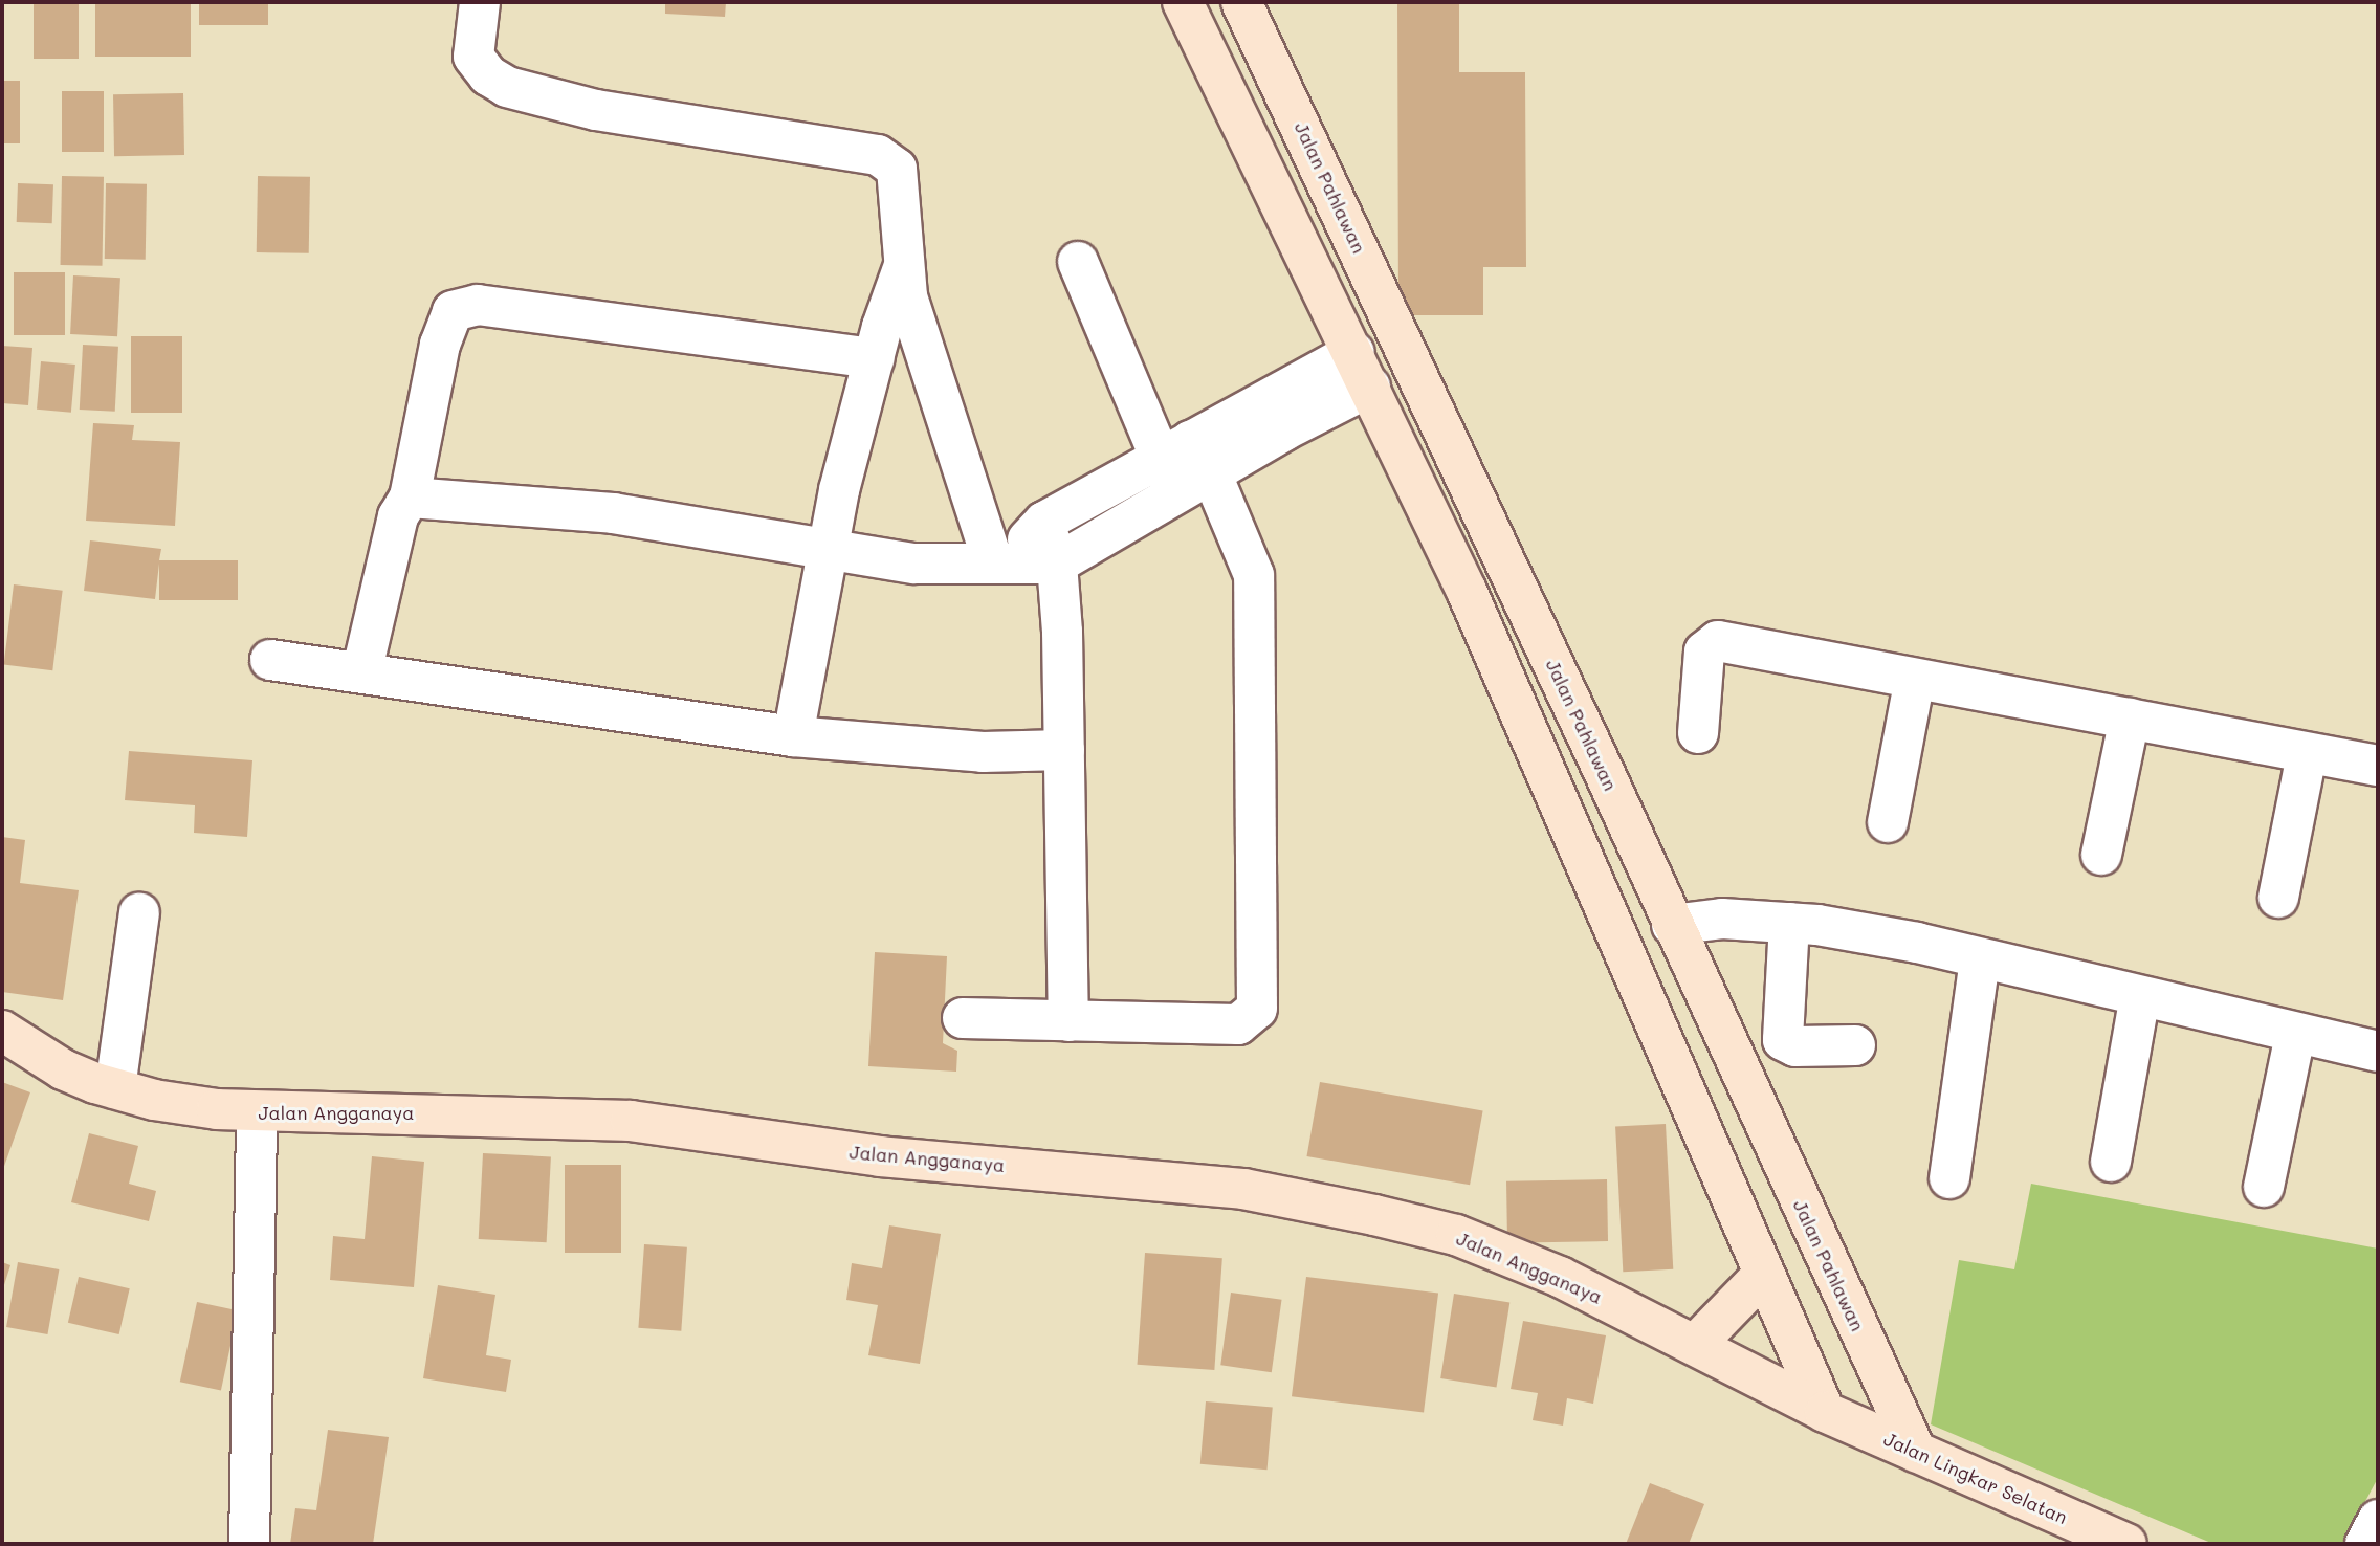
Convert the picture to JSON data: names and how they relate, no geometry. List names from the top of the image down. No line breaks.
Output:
{"streets":{"street":["Jalan Pahlawan","Jalan Angganaya","Jalan Lingkar Selatan"]},"crossings":[["Jalan Pahlawan","Jalan Lingkar Selatan"],["Jalan Angganaya","Jalan Lingkar Selatan"]]}
